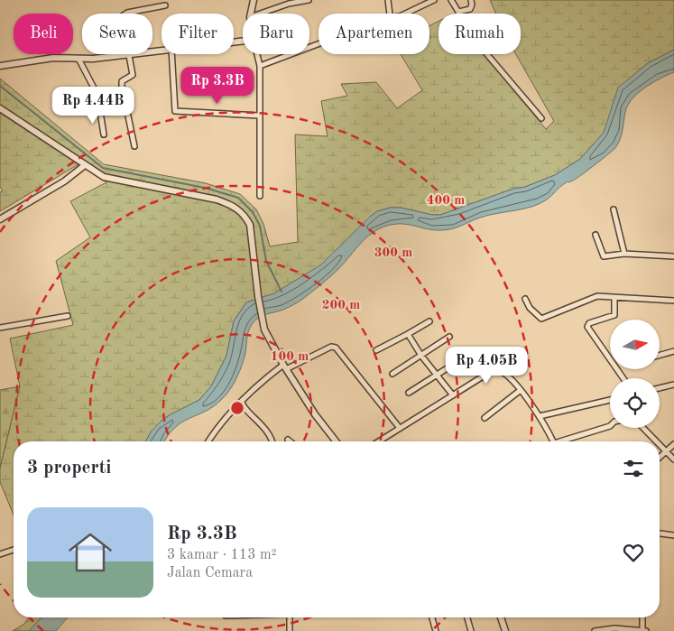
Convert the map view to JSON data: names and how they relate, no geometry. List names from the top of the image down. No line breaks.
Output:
{"north":"right","page":{"chip":["Beli","Sewa","Filter","Baru","Apartemen","Rumah"],"price":["Rp 3.3B","Rp 4.44B","Rp 4.05B"],"heading":"3 properti","list":[{"name":"Rp 3.3B","note":"3 kamar · 113 m² · Jalan Cemara"}]},"rings":["400 m","300 m","200 m","100 m"]}
